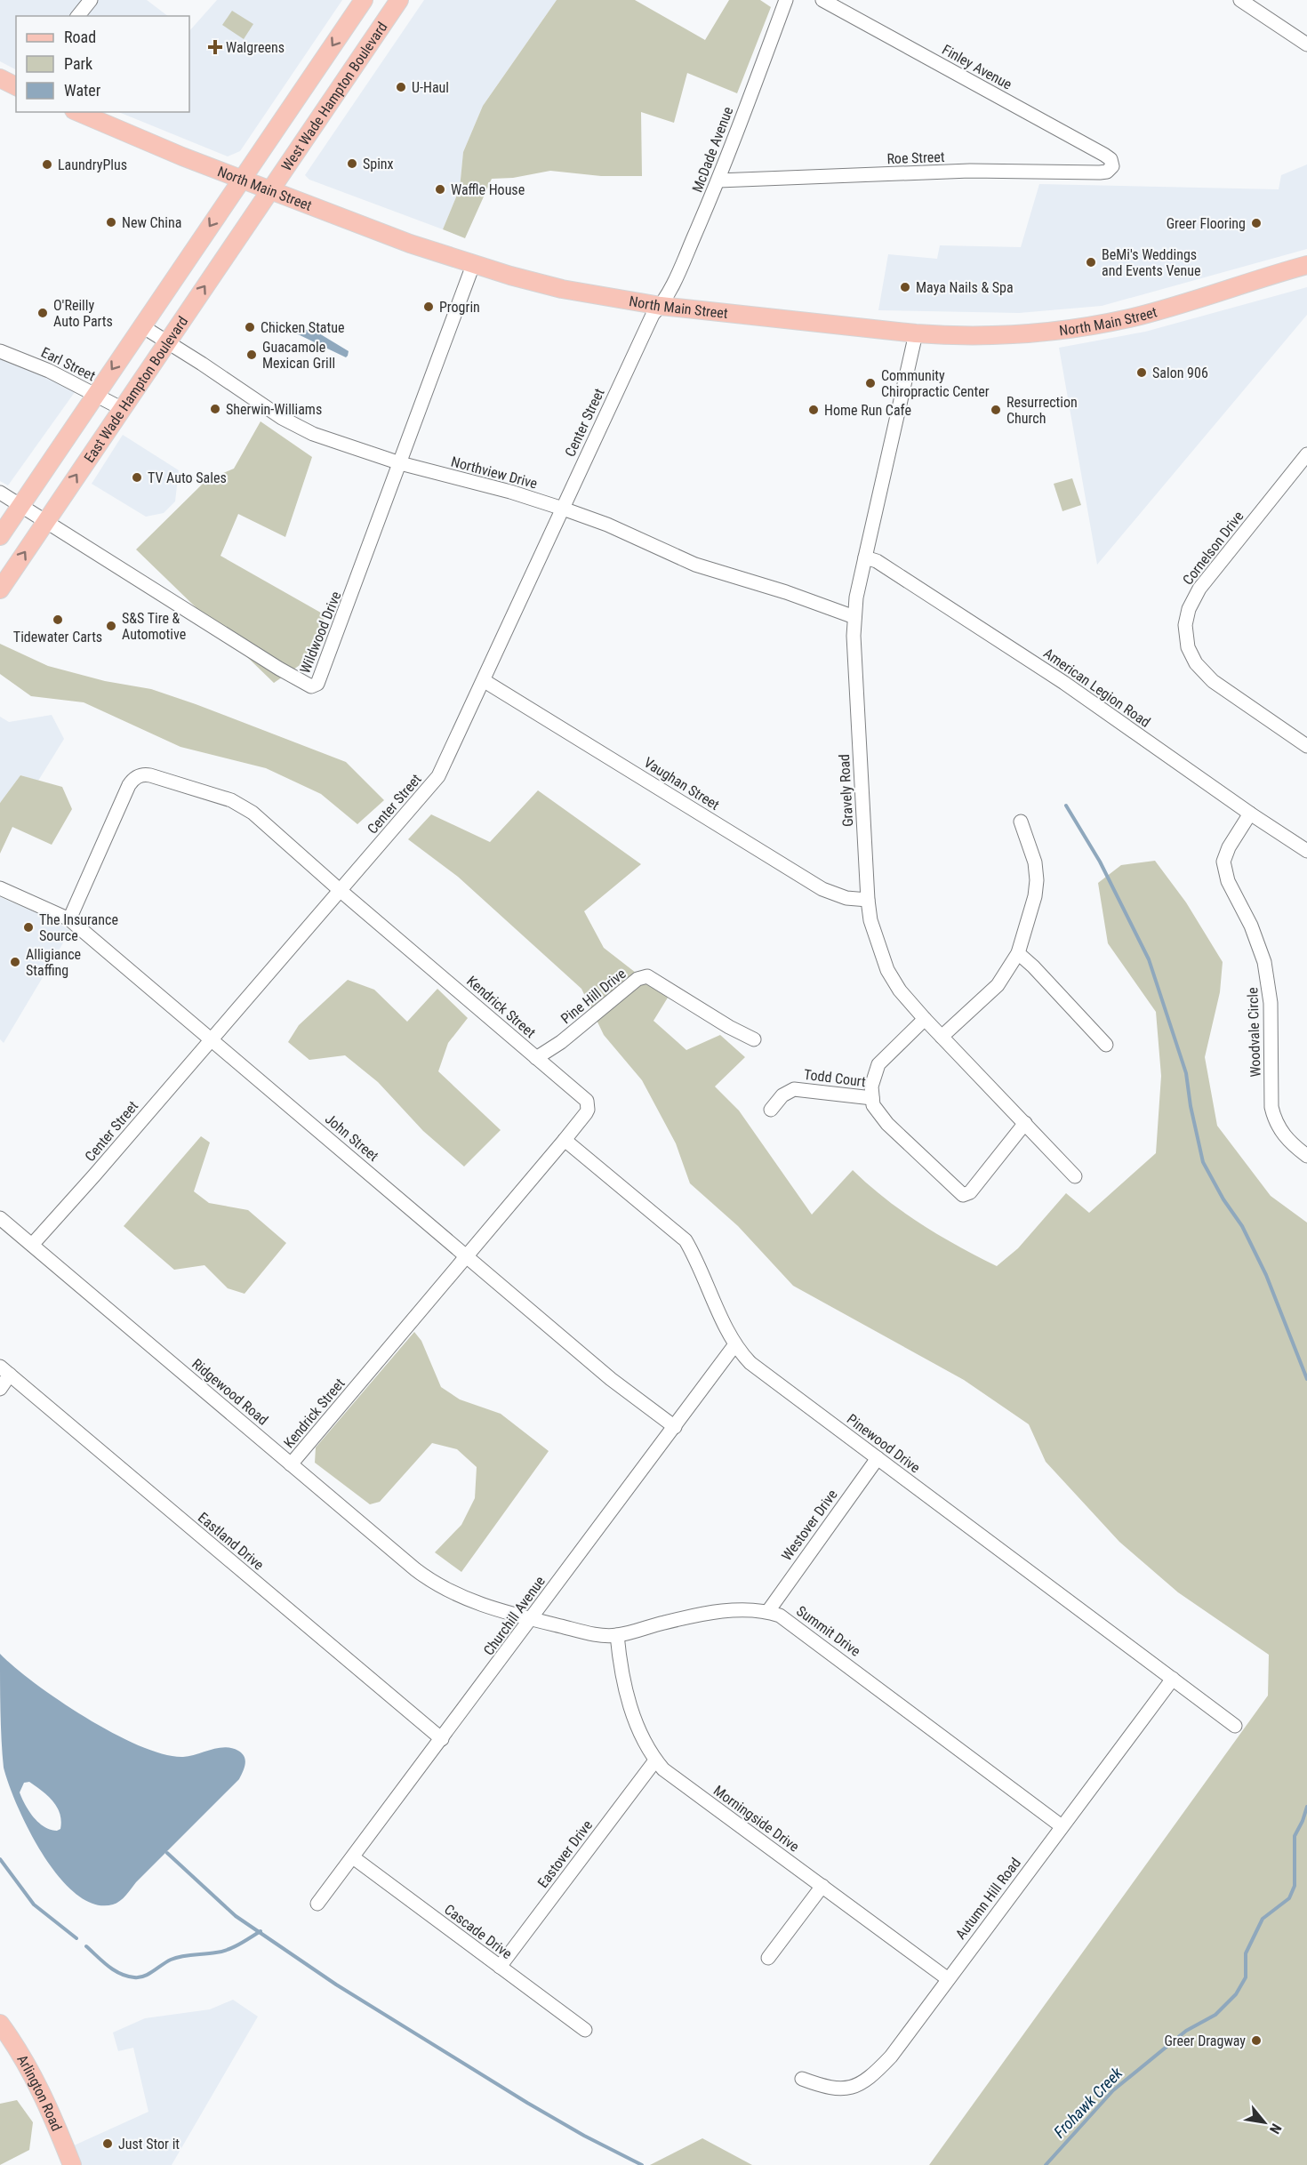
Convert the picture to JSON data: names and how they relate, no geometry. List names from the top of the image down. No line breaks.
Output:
{"streets":{"main road":["West Wade Hampton Boulevard","North Main Street","East Wade Hampton Boulevard","Arlington Road"],"street":["Finley Avenue","McDade Avenue","Roe Street","Earl Street","Center Street","Northview Drive","Cornelson Drive","Wildwood Drive","American Legion Road","Vaughan Street","Gravely Road","Pine Hill Drive","Kendrick Street","Woodvale Circle","Todd Court","John Street","Ridgewood Road","Pinewood Drive","Westover Drive","Eastland Drive","Churchill Avenue","Summit Drive","Morningside Drive","Eastover Drive","Autumn Hill Road","Cascade Drive"]},"crossings":[["Finley Avenue","Roe Street"],["West Wade Hampton Boulevard","North Main Street"],["West Wade Hampton Boulevard","East Wade Hampton Boulevard"],["McDade Avenue","Roe Street"],["McDade Avenue","North Main Street"],["McDade Avenue","Center Street"],["North Main Street","East Wade Hampton Boulevard"],["North Main Street","Center Street"],["North Main Street","Wildwood Drive"],["North Main Street","Gravely Road"],["Earl Street","East Wade Hampton Boulevard"],["East Wade Hampton Boulevard","Northview Drive"],["East Wade Hampton Boulevard","Wildwood Drive"],["Center Street","Northview Drive"],["Center Street","Vaughan Street"],["Center Street","Kendrick Street"],["Center Street","John Street"],["Center Street","Ridgewood Road"],["Northview Drive","Wildwood Drive"],["Northview Drive","Gravely Road"],["American Legion Road","Gravely Road"],["American Legion Road","Woodvale Circle"],["Vaughan Street","Gravely Road"],["Pine Hill Drive","Kendrick Street"],["Kendrick Street","John Street"],["Kendrick Street","Ridgewood Road"],["Kendrick Street","Pinewood Drive"],["John Street","Churchill Avenue"],["Ridgewood Road","Churchill Avenue"],["Ridgewood Road","Summit Drive"],["Pinewood Drive","Westover Drive"],["Pinewood Drive","Churchill Avenue"],["Pinewood Drive","Autumn Hill Road"],["Westover Drive","Summit Drive"],["Eastland Drive","Churchill Avenue"],["Churchill Avenue","Summit Drive"],["Churchill Avenue","Cascade Drive"],["Summit Drive","Morningside Drive"],["Summit Drive","Autumn Hill Road"],["Morningside Drive","Eastover Drive"],["Morningside Drive","Autumn Hill Road"],["Eastover Drive","Cascade Drive"]],"water":["Frohawk Creek"],"places":{"health":["Walgreens"],"other":["U-Haul","Spinx","LaundryPlus","Waffle House","New China","Greer Flooring","BeMi's Weddings and Events Venue","Maya Nails & Spa","Progrin","O'Reilly Auto Parts","Chicken Statue","Guacamole Mexican Grill","Salon 906","Community Chiropractic Center","Sherwin-Williams","Home Run Cafe","Resurrection Church","TV Auto Sales","Tidewater Carts","S&S Tire & Automotive","The Insurance Source","Alligiance Staffing","Greer Dragway","Just Stor it"]},"legend":["Road","Park","Water"],"north":"bottom right"}
